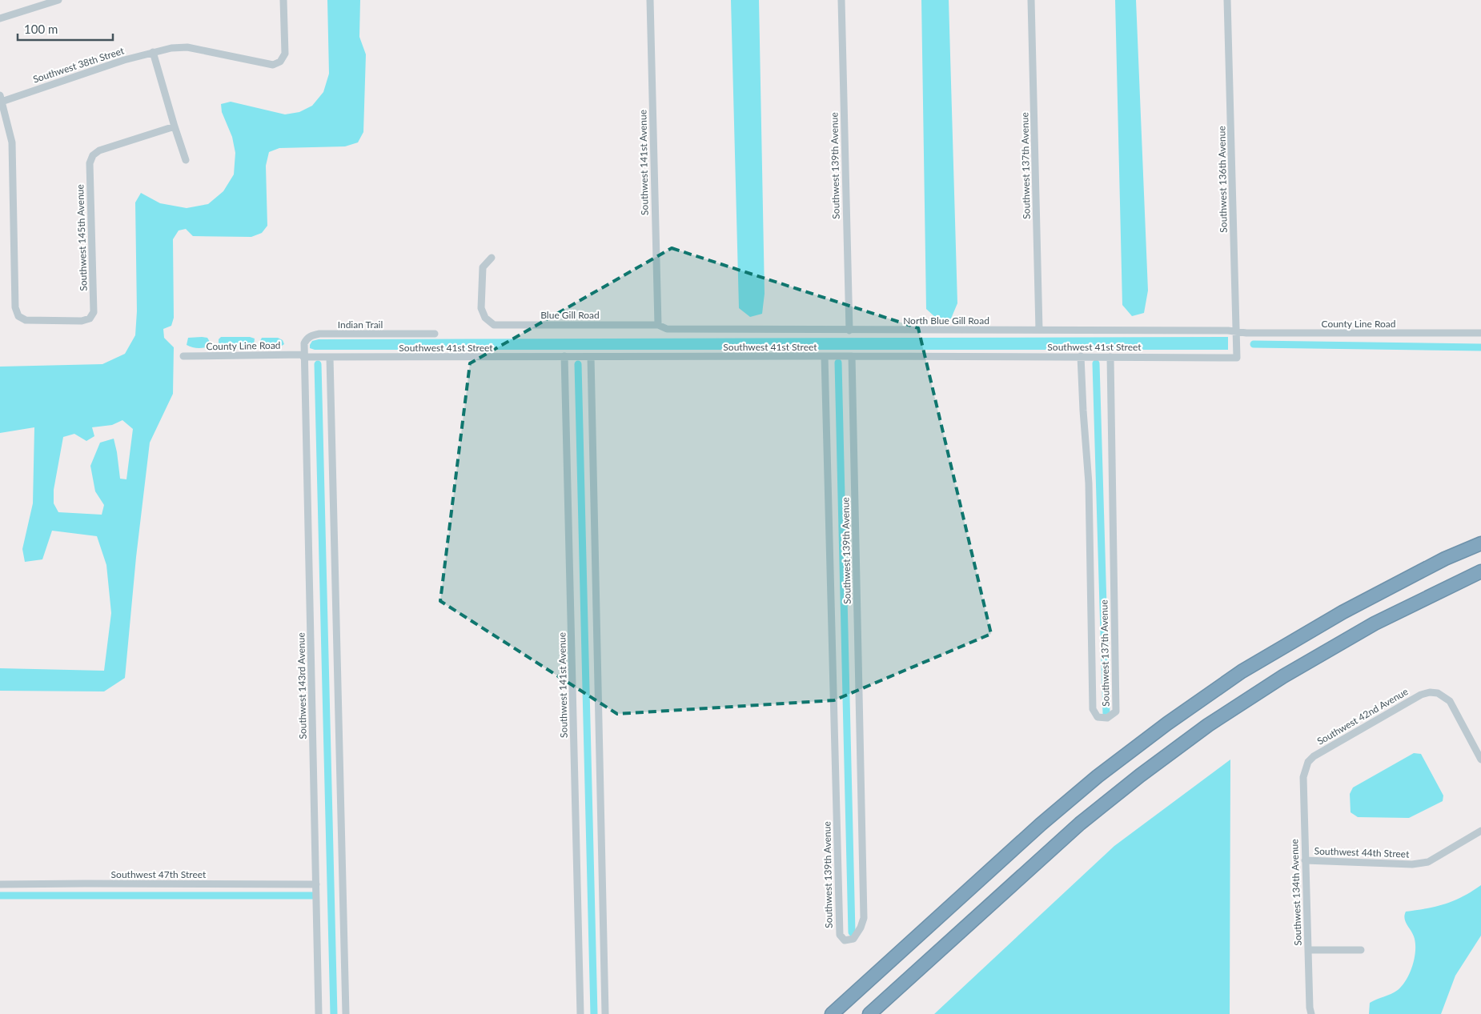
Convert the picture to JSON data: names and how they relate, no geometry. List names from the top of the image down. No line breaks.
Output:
{"streets":{"street":["Southwest 38th Street","Southwest 141st Avenue","Southwest 139th Avenue","Southwest 137th Avenue","Southwest 136th Avenue","Southwest 145th Avenue","Blue Gill Road","North Blue Gill Road","County Line Road","Indian Trail","Southwest 41st Street","Southwest 143rd Avenue","Southwest 42nd Avenue","Southwest 44th Street","Southwest 47th Street","Southwest 134th Avenue"]},"crossings":[["Southwest 38th Street","Southwest 145th Avenue"],["Southwest 141st Avenue","Blue Gill Road"],["Southwest 141st Avenue","North Blue Gill Road"],["Southwest 141st Avenue","Southwest 41st Street"],["Southwest 139th Avenue","North Blue Gill Road"],["Southwest 139th Avenue","Southwest 41st Street"],["Southwest 137th Avenue","North Blue Gill Road"],["Southwest 137th Avenue","Southwest 41st Street"],["Southwest 136th Avenue","North Blue Gill Road"],["Southwest 136th Avenue","County Line Road"],["Southwest 136th Avenue","Southwest 41st Street"],["Blue Gill Road","North Blue Gill Road"],["North Blue Gill Road","County Line Road"],["County Line Road","Indian Trail"],["County Line Road","Southwest 41st Street"],["County Line Road","Southwest 143rd Avenue"],["Indian Trail","Southwest 41st Street"],["Indian Trail","Southwest 143rd Avenue"],["Southwest 41st Street","Southwest 143rd Avenue"],["Southwest 143rd Avenue","Southwest 47th Street"],["Southwest 42nd Avenue","Southwest 134th Avenue"],["Southwest 44th Street","Southwest 134th Avenue"]],"scale_bar":"100 m"}
